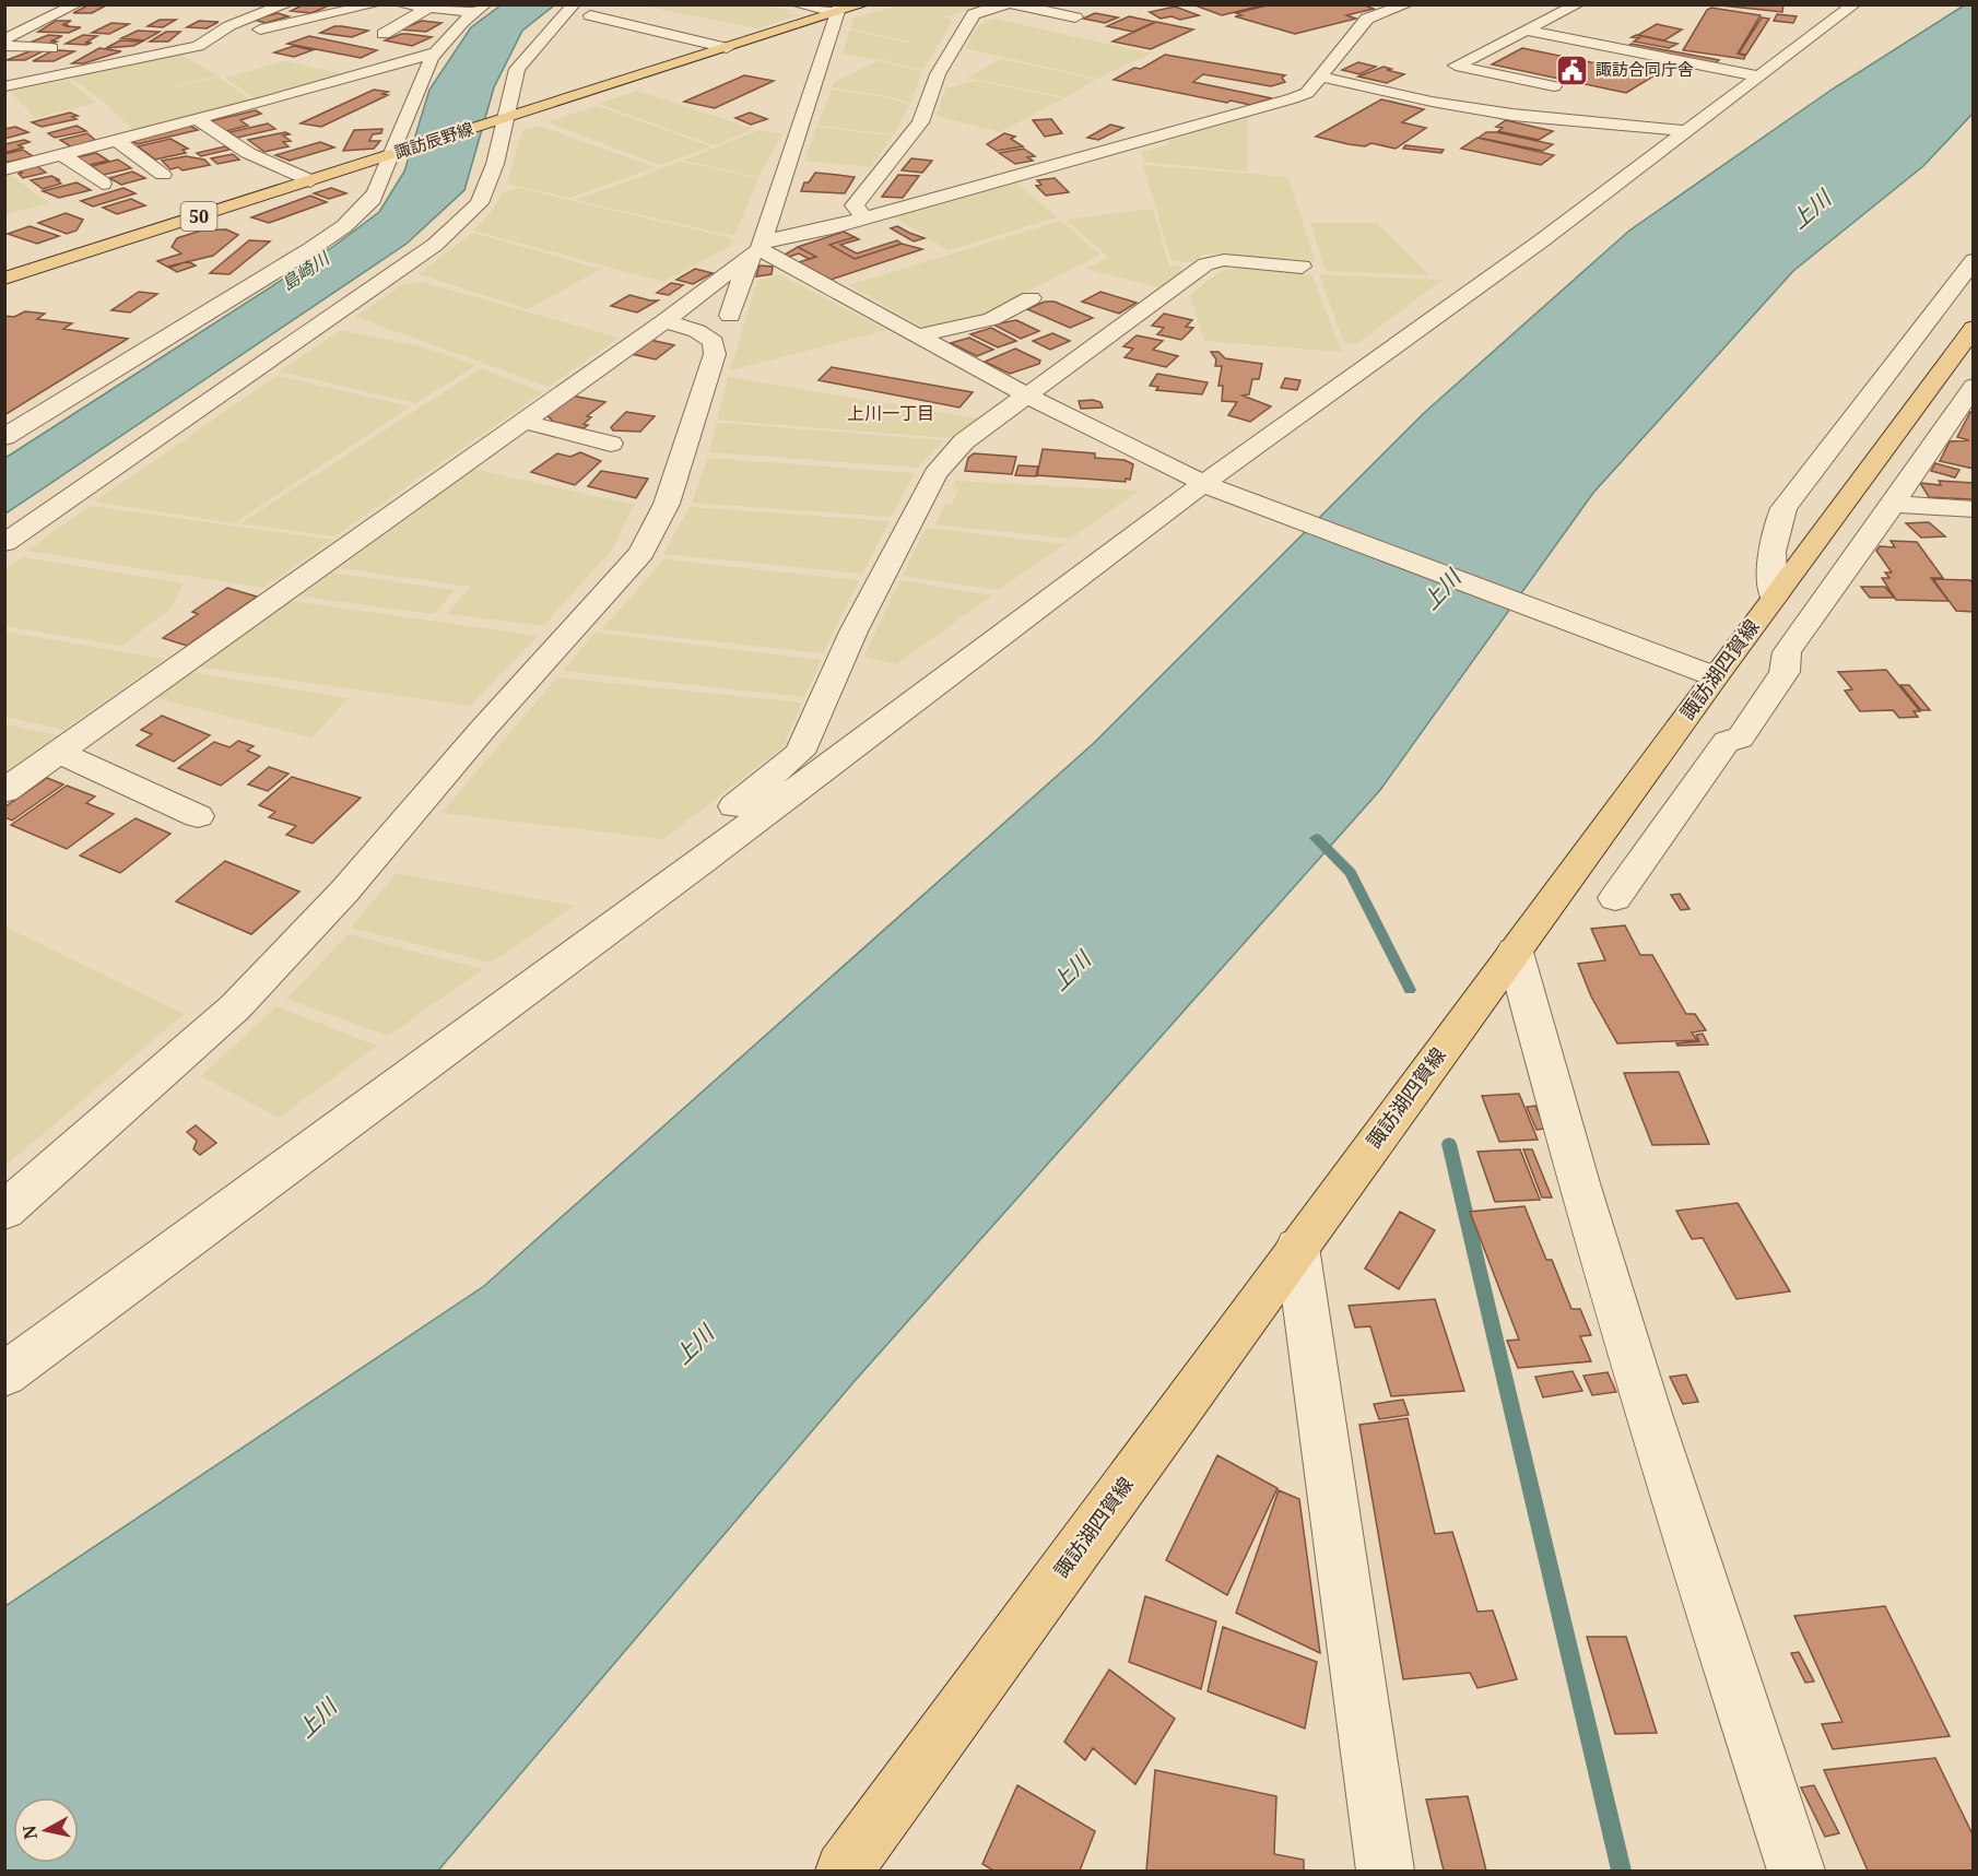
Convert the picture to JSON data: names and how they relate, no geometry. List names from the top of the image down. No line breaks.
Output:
{"streets":{"main road":["諏訪辰野線","50","諏訪湖四賀線"]},"districts":["上川一丁目"],"water":["上川","島崎川"],"places":{"public building":["諏訪合同庁舎"]},"north":"left"}
